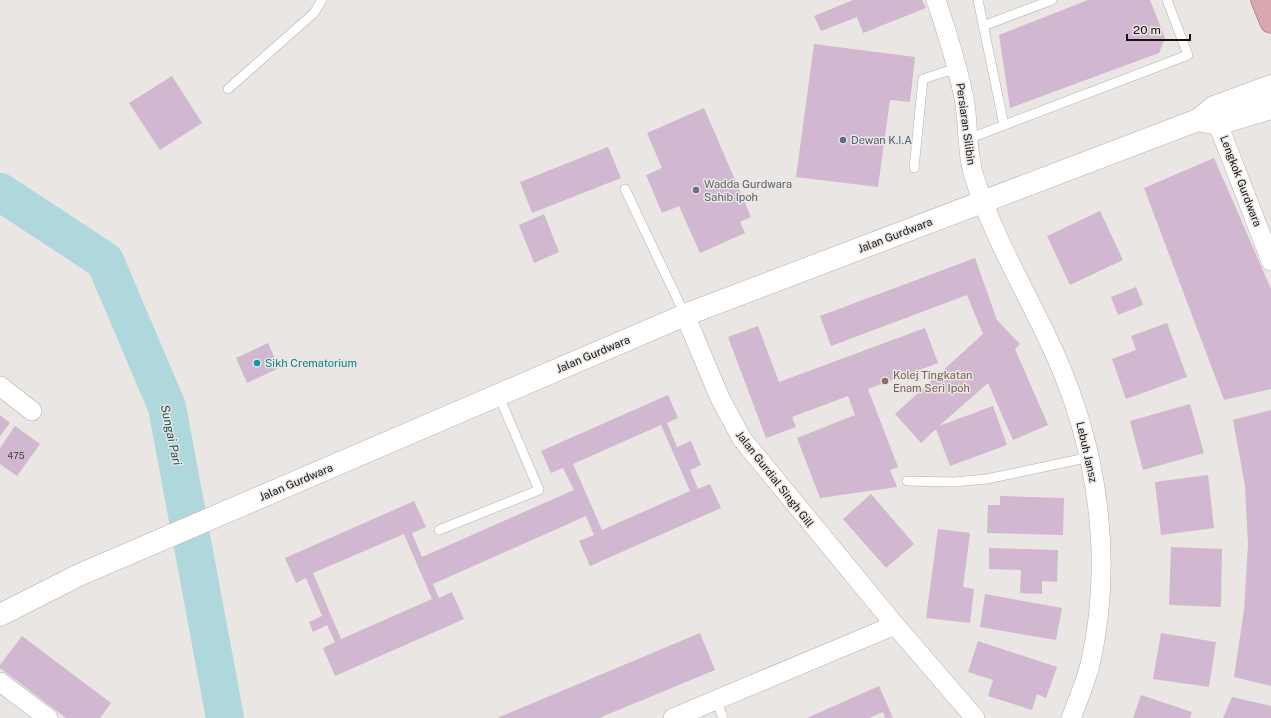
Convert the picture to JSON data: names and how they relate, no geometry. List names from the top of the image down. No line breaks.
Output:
{"streets":{"street":["Persiaran Silibin","Lengkok Gurdwara","Jalan Gurdwara","Lebuh Jansz","Jalan Gurdial Singh Gill"]},"crossings":[["Persiaran Silibin","Jalan Gurdwara"],["Persiaran Silibin","Lebuh Jansz"],["Lengkok Gurdwara","Jalan Gurdwara"],["Jalan Gurdwara","Lebuh Jansz"],["Jalan Gurdwara","Jalan Gurdial Singh Gill"]],"water":["Sungai Pari"],"places":["Dewan K.I.A","Wadda Gurdwara Sahib Ipoh","Sikh Crematorium","Kolej Tingkatan Enam Seri Ipoh"],"house_numbers":["475"],"scale_bar":"20 m"}
